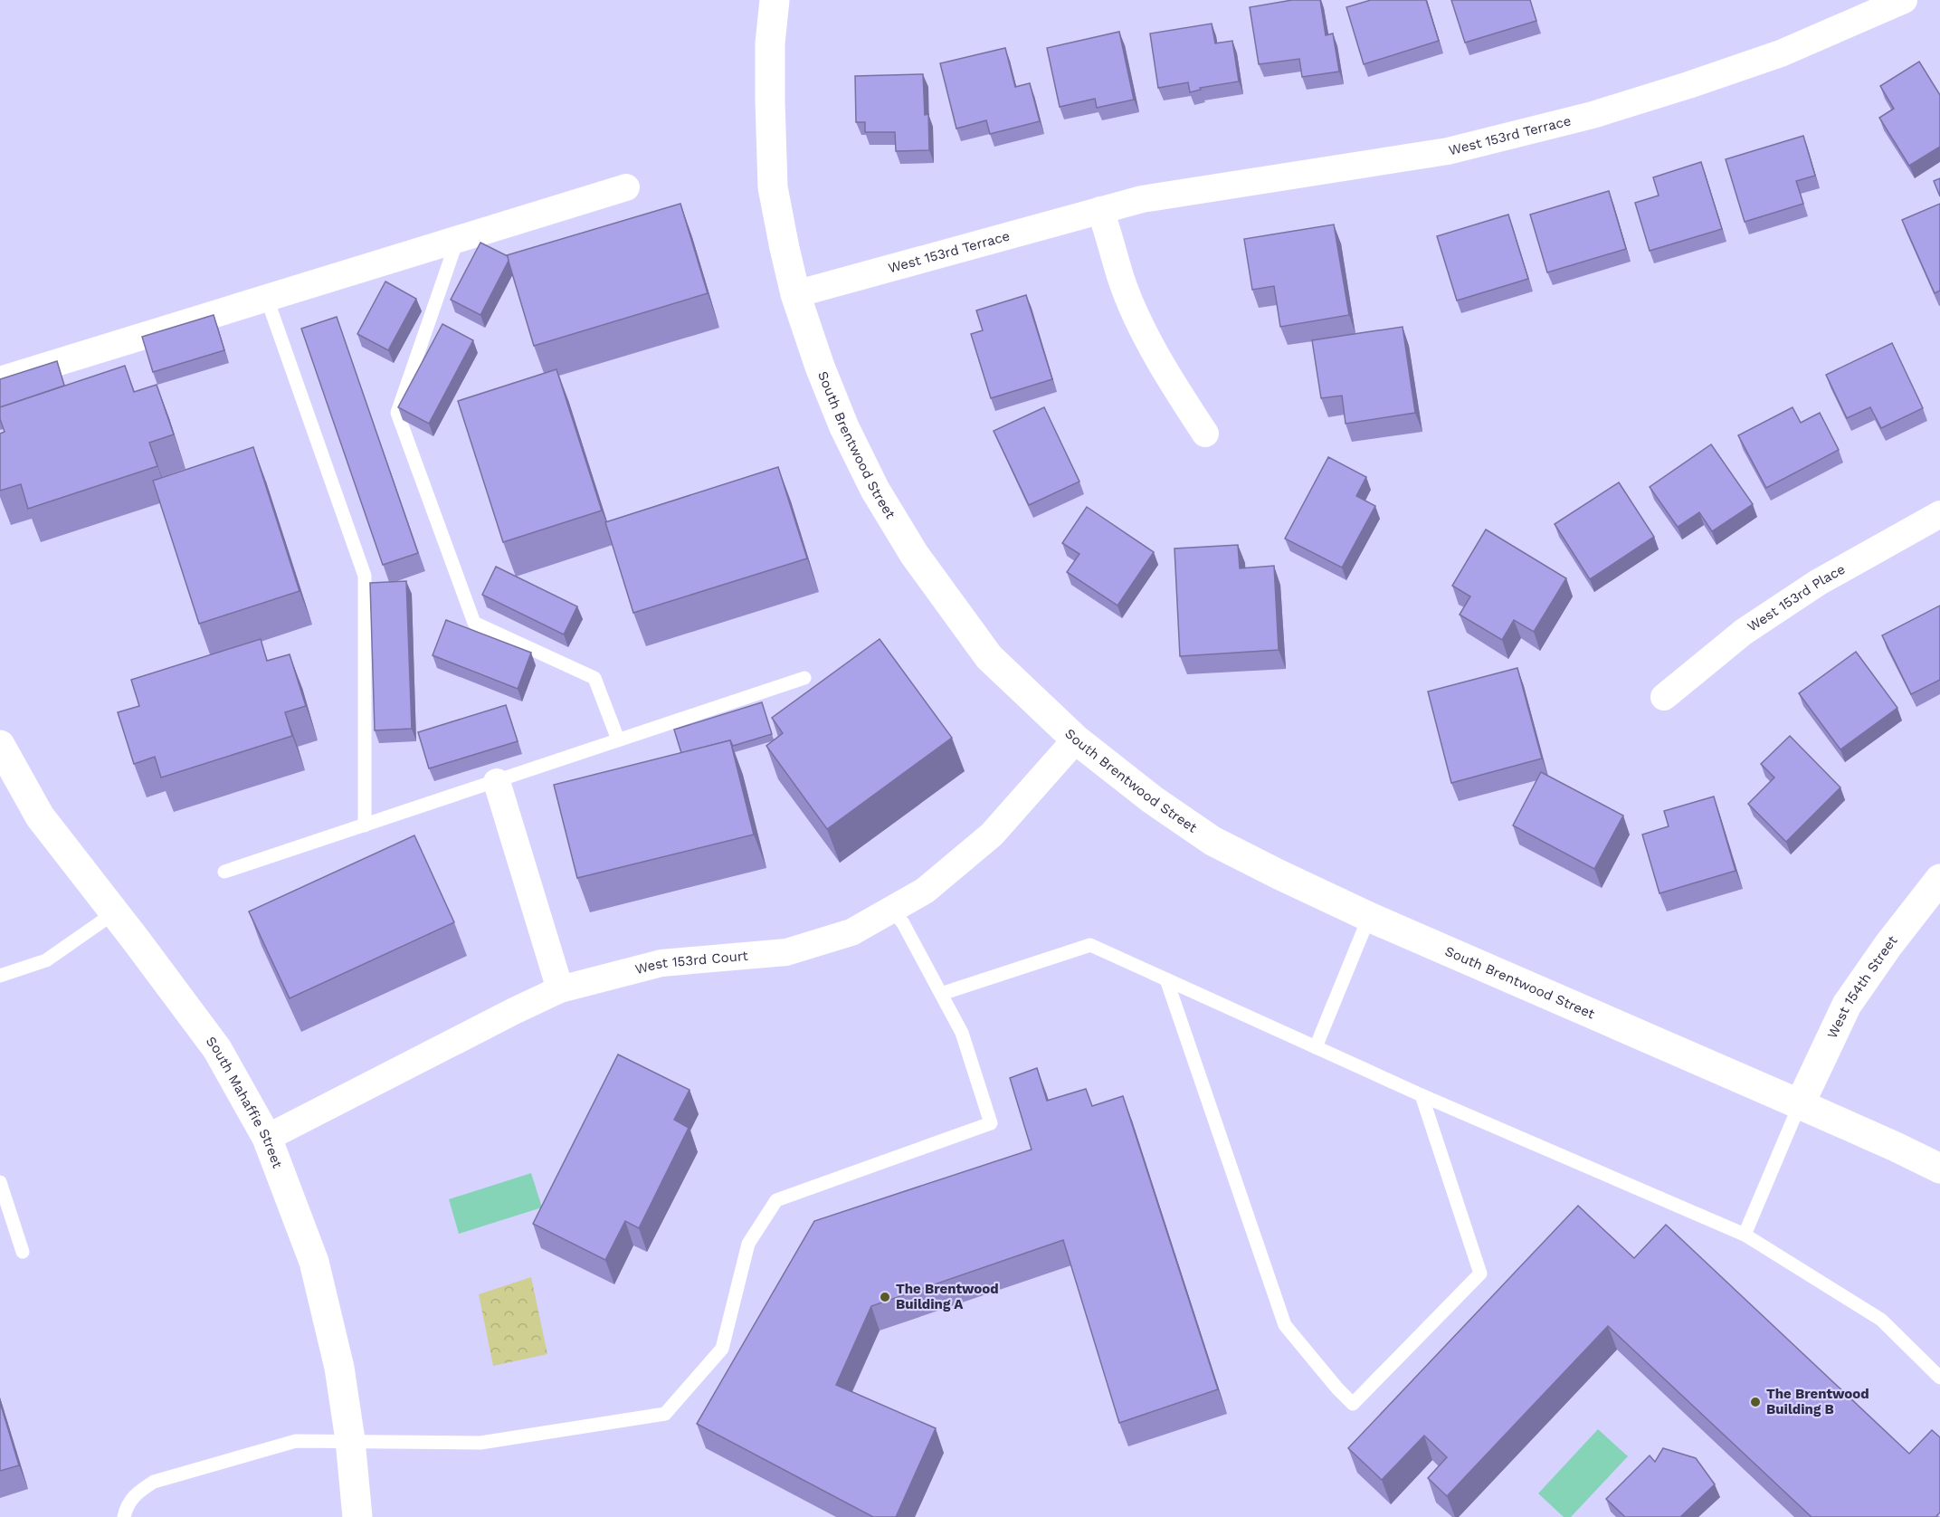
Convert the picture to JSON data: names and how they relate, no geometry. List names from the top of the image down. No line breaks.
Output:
{"streets":{"street":["West 153rd Terrace","South Brentwood Street","West 153rd Place","West 153rd Court","West 154th Street","South Mahaffie Street"]},"crossings":[["West 153rd Terrace","South Brentwood Street"],["South Brentwood Street","West 153rd Court"],["South Brentwood Street","West 154th Street"],["West 153rd Court","South Mahaffie Street"]],"places":["The Brentwood Building A","The Brentwood Building B"]}
